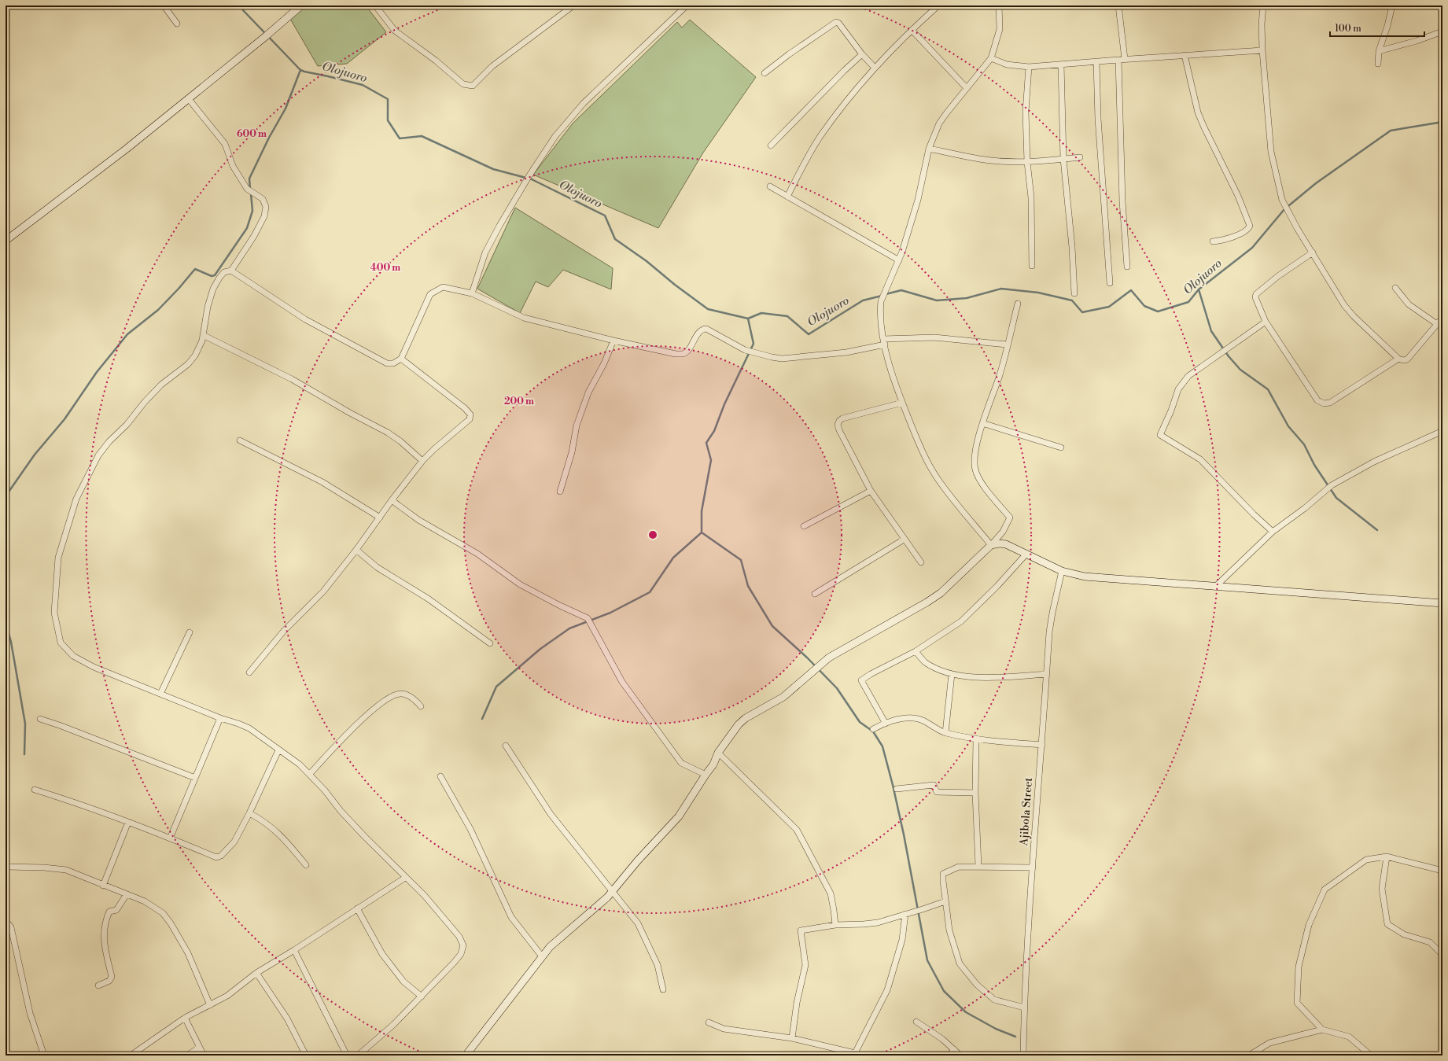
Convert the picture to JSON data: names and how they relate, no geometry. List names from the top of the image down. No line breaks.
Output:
{"streets":{"street":["Ajibola Street"]},"water":["Olojuoro"],"scale_bar":"100 m","rings":["600 m","400 m","200 m"]}
